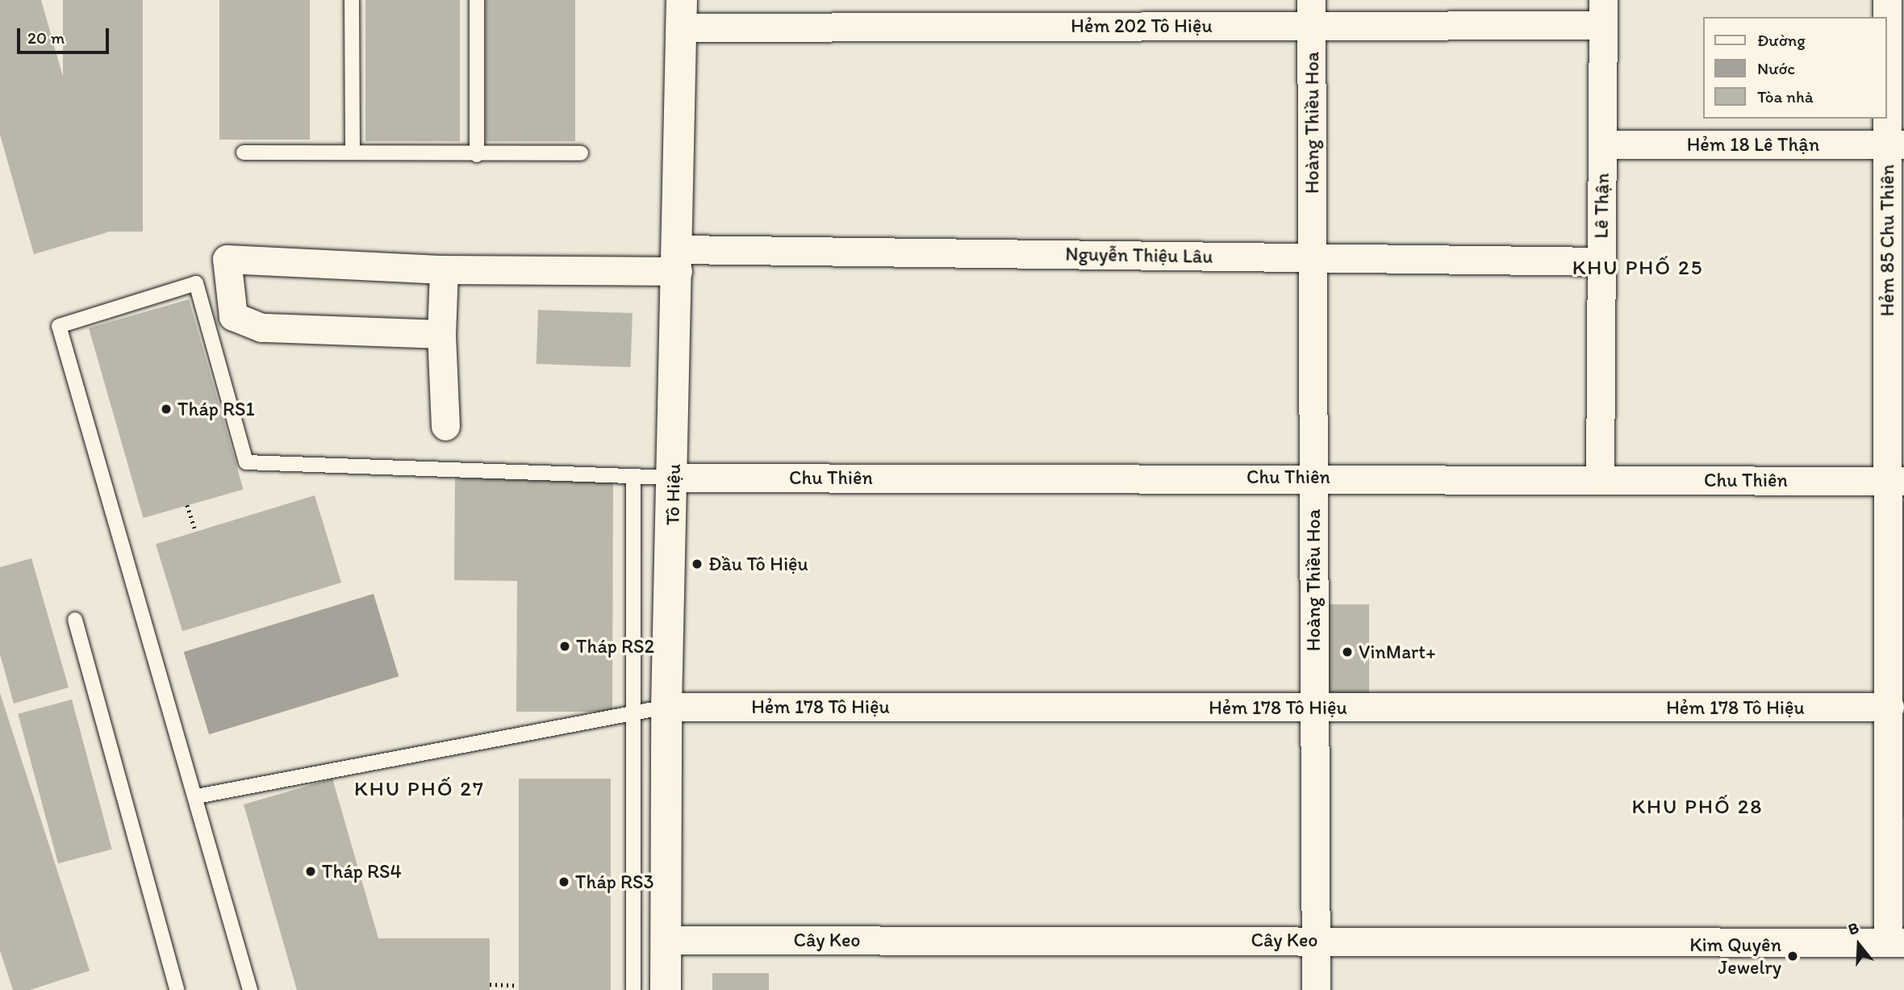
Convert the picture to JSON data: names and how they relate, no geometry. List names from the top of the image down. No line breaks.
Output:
{"streets":{"street":["Hẻm 202 Tô Hiệu","Hoàng Thiều Hoa","Hẻm 18 Lê Thận","Lê Thận","Hẻm 85 Chu Thiên","Nguyễn Thiệu Lâu","Chu Thiên","Tô Hiệu","Hẻm 178 Tô Hiệu","Cây Keo"]},"crossings":[["Hẻm 202 Tô Hiệu","Hoàng Thiều Hoa"],["Hẻm 202 Tô Hiệu","Lê Thận"],["Hẻm 202 Tô Hiệu","Tô Hiệu"],["Hoàng Thiều Hoa","Nguyễn Thiệu Lâu"],["Hoàng Thiều Hoa","Chu Thiên"],["Hoàng Thiều Hoa","Hẻm 178 Tô Hiệu"],["Hoàng Thiều Hoa","Cây Keo"],["Hẻm 18 Lê Thận","Lê Thận"],["Hẻm 18 Lê Thận","Hẻm 85 Chu Thiên"],["Lê Thận","Nguyễn Thiệu Lâu"],["Lê Thận","Chu Thiên"],["Hẻm 85 Chu Thiên","Chu Thiên"],["Hẻm 85 Chu Thiên","Hẻm 178 Tô Hiệu"],["Hẻm 85 Chu Thiên","Cây Keo"],["Nguyễn Thiệu Lâu","Tô Hiệu"],["Chu Thiên","Tô Hiệu"],["Tô Hiệu","Hẻm 178 Tô Hiệu"],["Tô Hiệu","Cây Keo"]],"districts":["KHU PHỐ 25","KHU PHỐ 27","KHU PHỐ 28"],"places":["Tháp RS1","Đầu Tô Hiệu","Tháp RS2","VinMart+","Tháp RS4","Tháp RS3","Kim Quyên Jewelry"],"legend":["Đường","Nước","Tòa nhà"],"scale_bar":"20 m","north":"top"}
